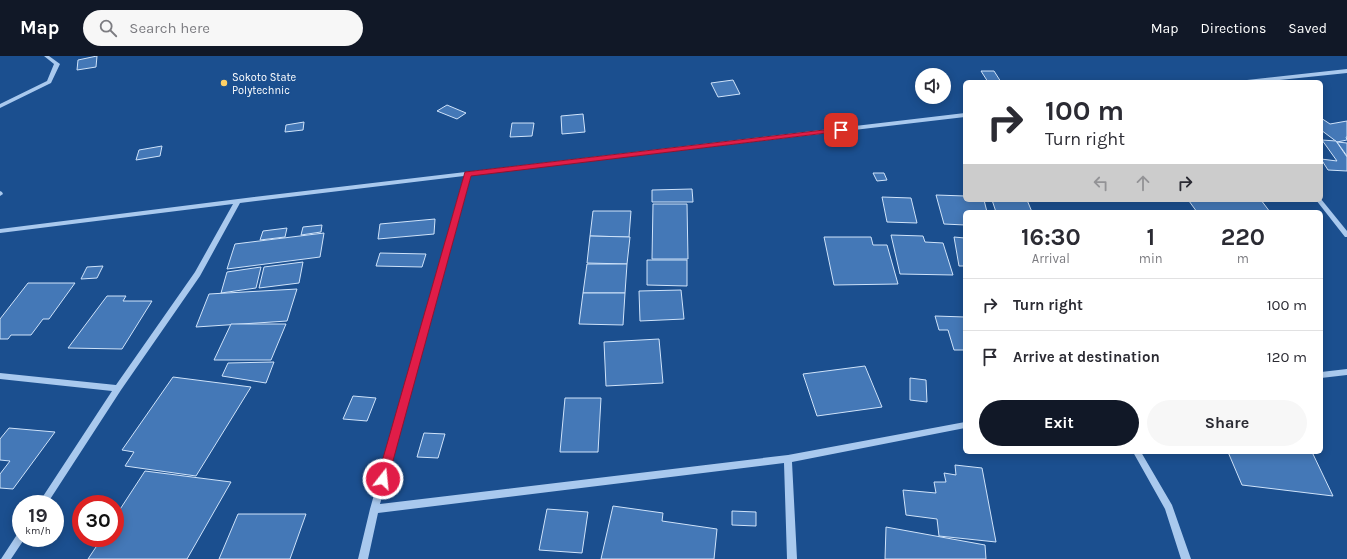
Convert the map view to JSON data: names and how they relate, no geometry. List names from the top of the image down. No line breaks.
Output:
{"places":["Sokoto State Polytechnic"],"page":{"header":"Map","search":"Search here","nav":["Map","Directions","Saved"],"turn":["100 m","Turn right"],"eta":["16:30","Arrival","1","min","220","m"],"list":[{"name":"Turn right","value":"100 m"},{"name":"Arrive at destination","value":"120 m"}],"buttons":["Exit","Share"],"speed":"19 km/h","limit":"30"}}
